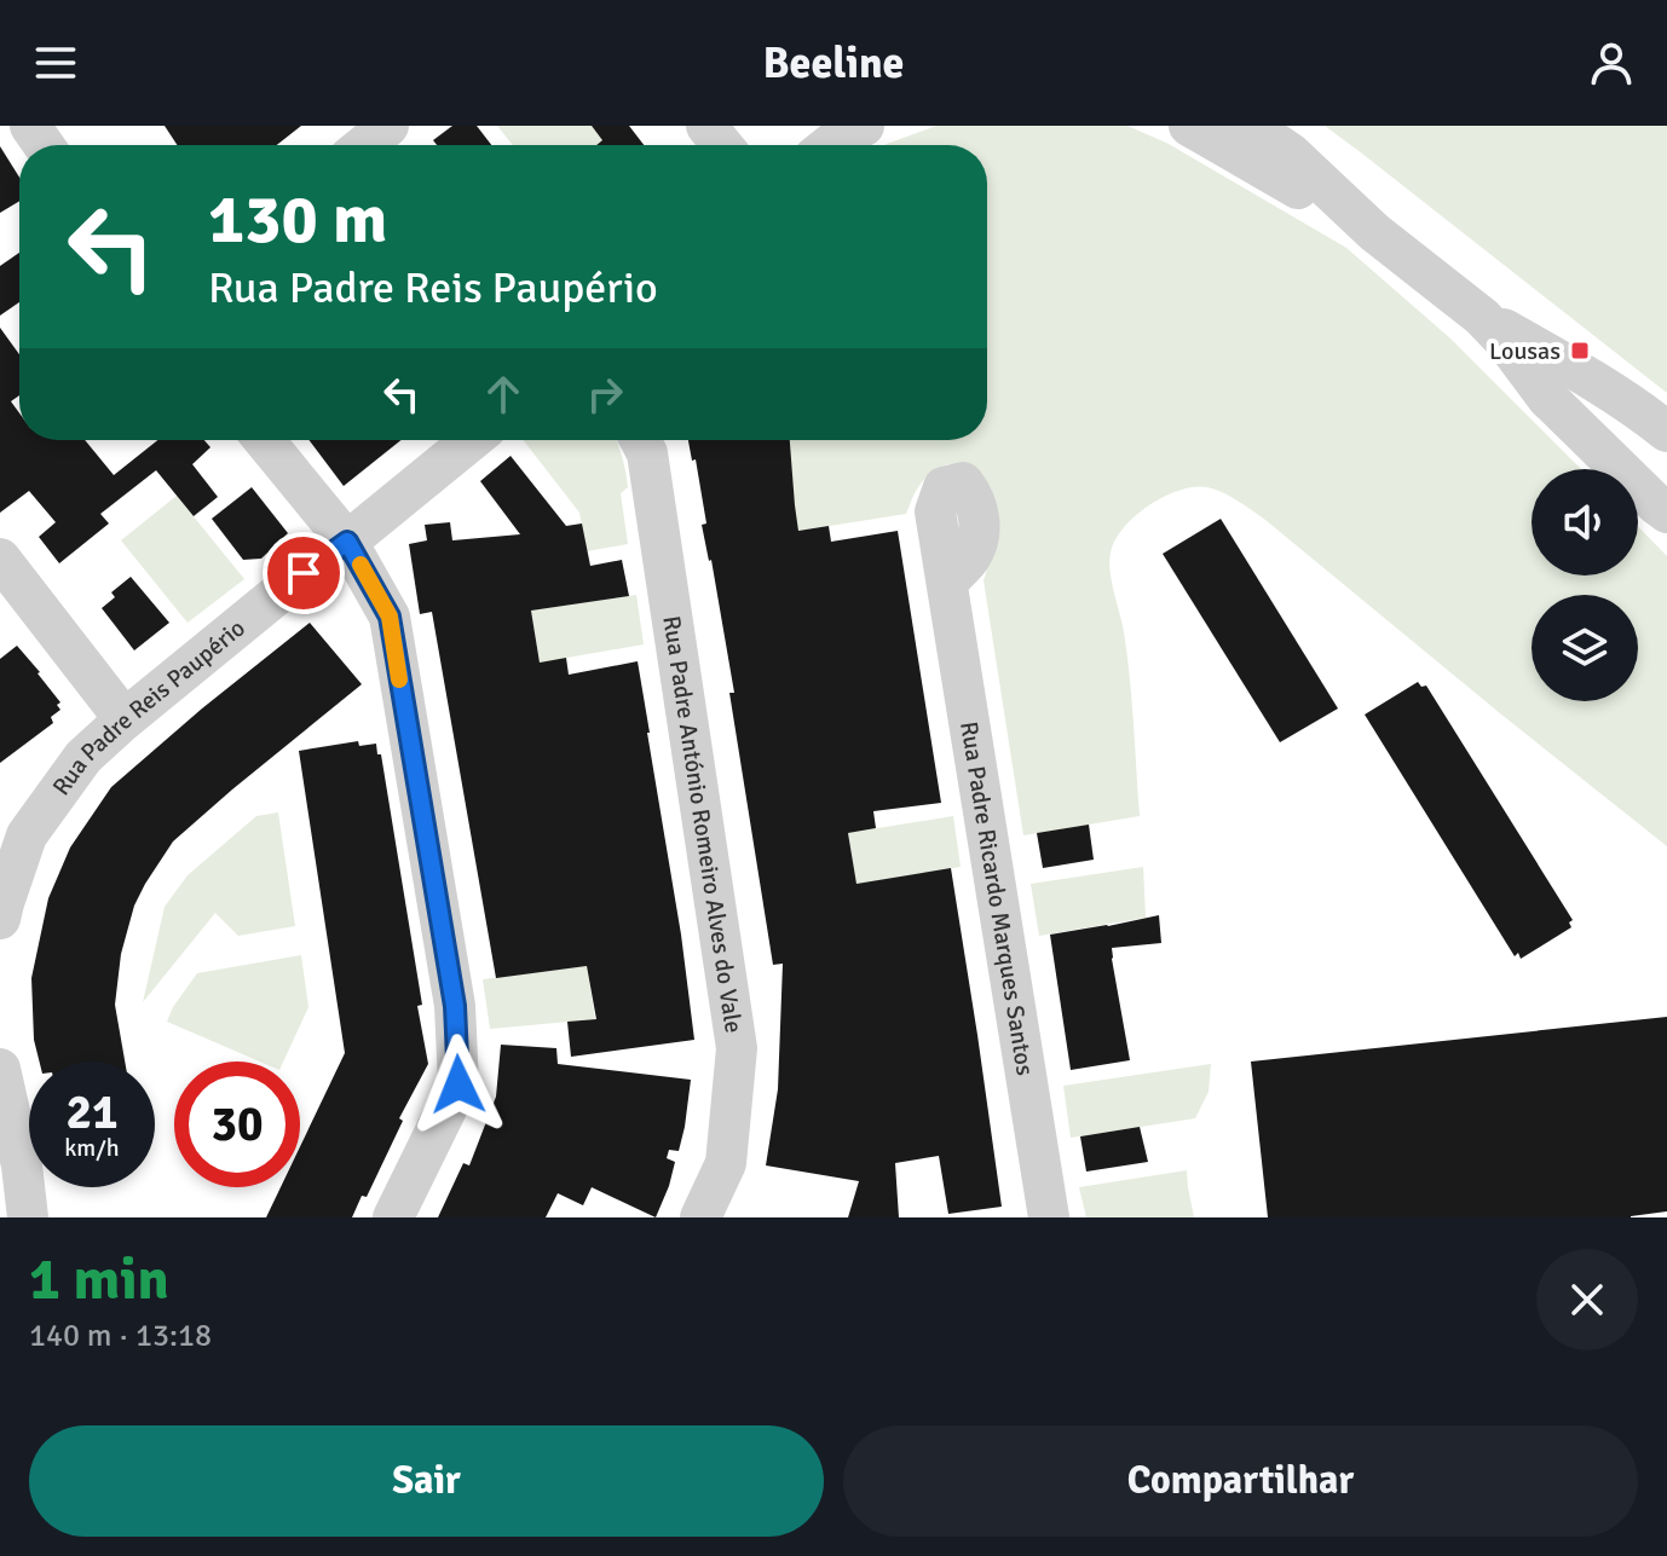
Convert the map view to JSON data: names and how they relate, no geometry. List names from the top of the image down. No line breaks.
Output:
{"streets":{"street":["Rua Padre Reis Paupério","Rua Padre António Romeiro Alves do Vale","Rua Padre Ricardo Marques Santos"]},"places":{"transit":["Lousas"]},"page":{"header":"Beeline","turn":["130 m","Rua Padre Reis Paupério"],"speed":"21 km/h","limit":"30","heading":["1 min","140 m · 13:18"],"buttons":["Sair","Compartilhar"]}}
